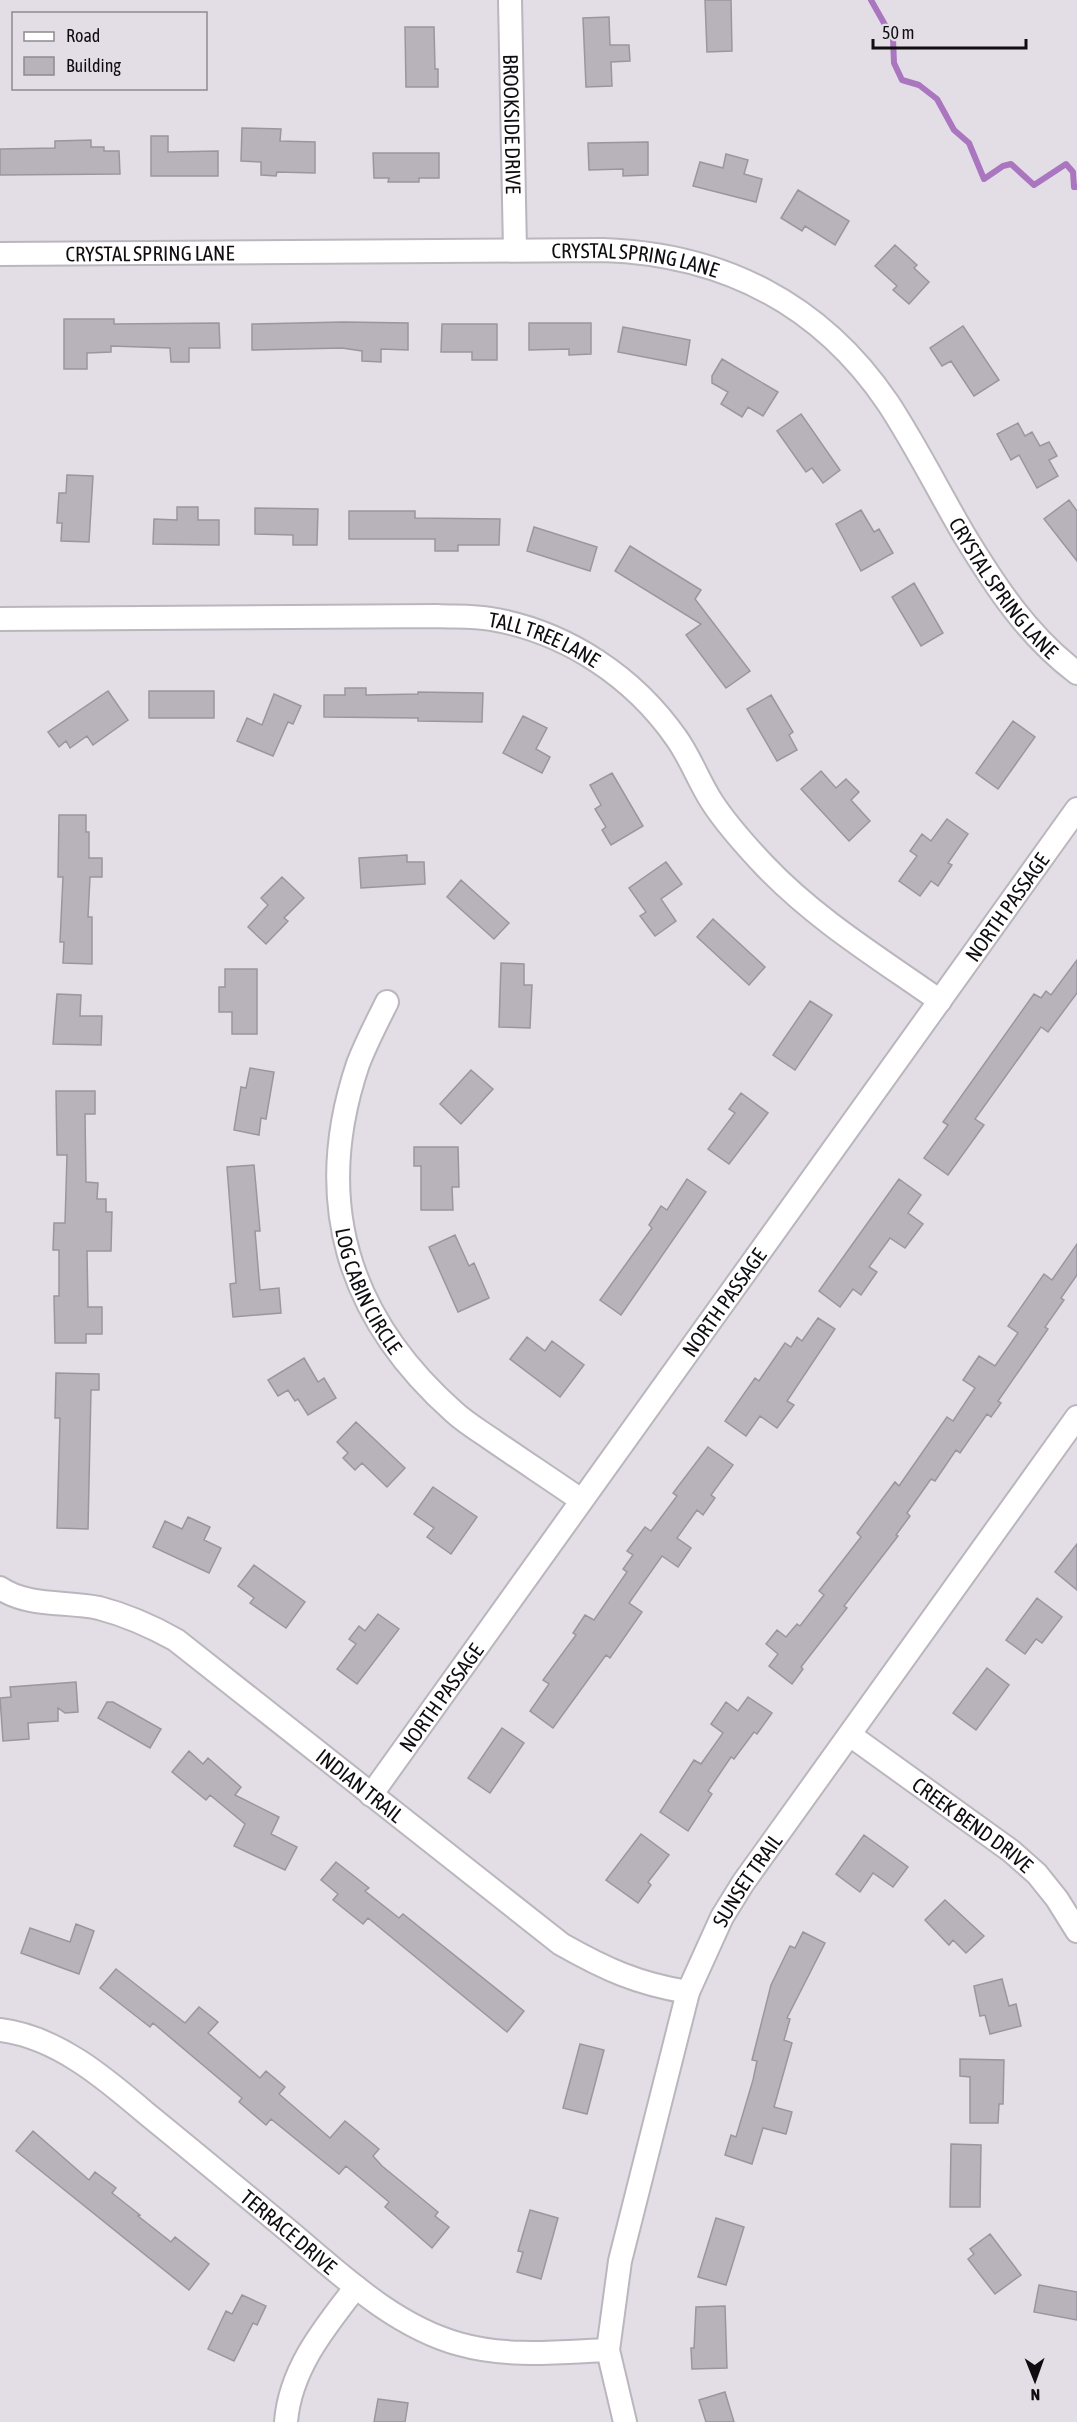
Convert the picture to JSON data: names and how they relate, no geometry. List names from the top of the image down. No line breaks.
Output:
{"streets":{"street":["BROOKSIDE DRIVE","CRYSTAL SPRING LANE","TALL TREE LANE","NORTH PASSAGE","LOG CABIN CIRCLE","INDIAN TRAIL","CREEK BEND DRIVE","SUNSET TRAIL","TERRACE DRIVE"]},"crossings":[["BROOKSIDE DRIVE","CRYSTAL SPRING LANE"],["TALL TREE LANE","NORTH PASSAGE"],["NORTH PASSAGE","LOG CABIN CIRCLE"],["NORTH PASSAGE","INDIAN TRAIL"],["INDIAN TRAIL","SUNSET TRAIL"],["CREEK BEND DRIVE","SUNSET TRAIL"],["SUNSET TRAIL","TERRACE DRIVE"]],"legend":["Road","Building"],"scale_bar":"50 m","north":"bottom"}
